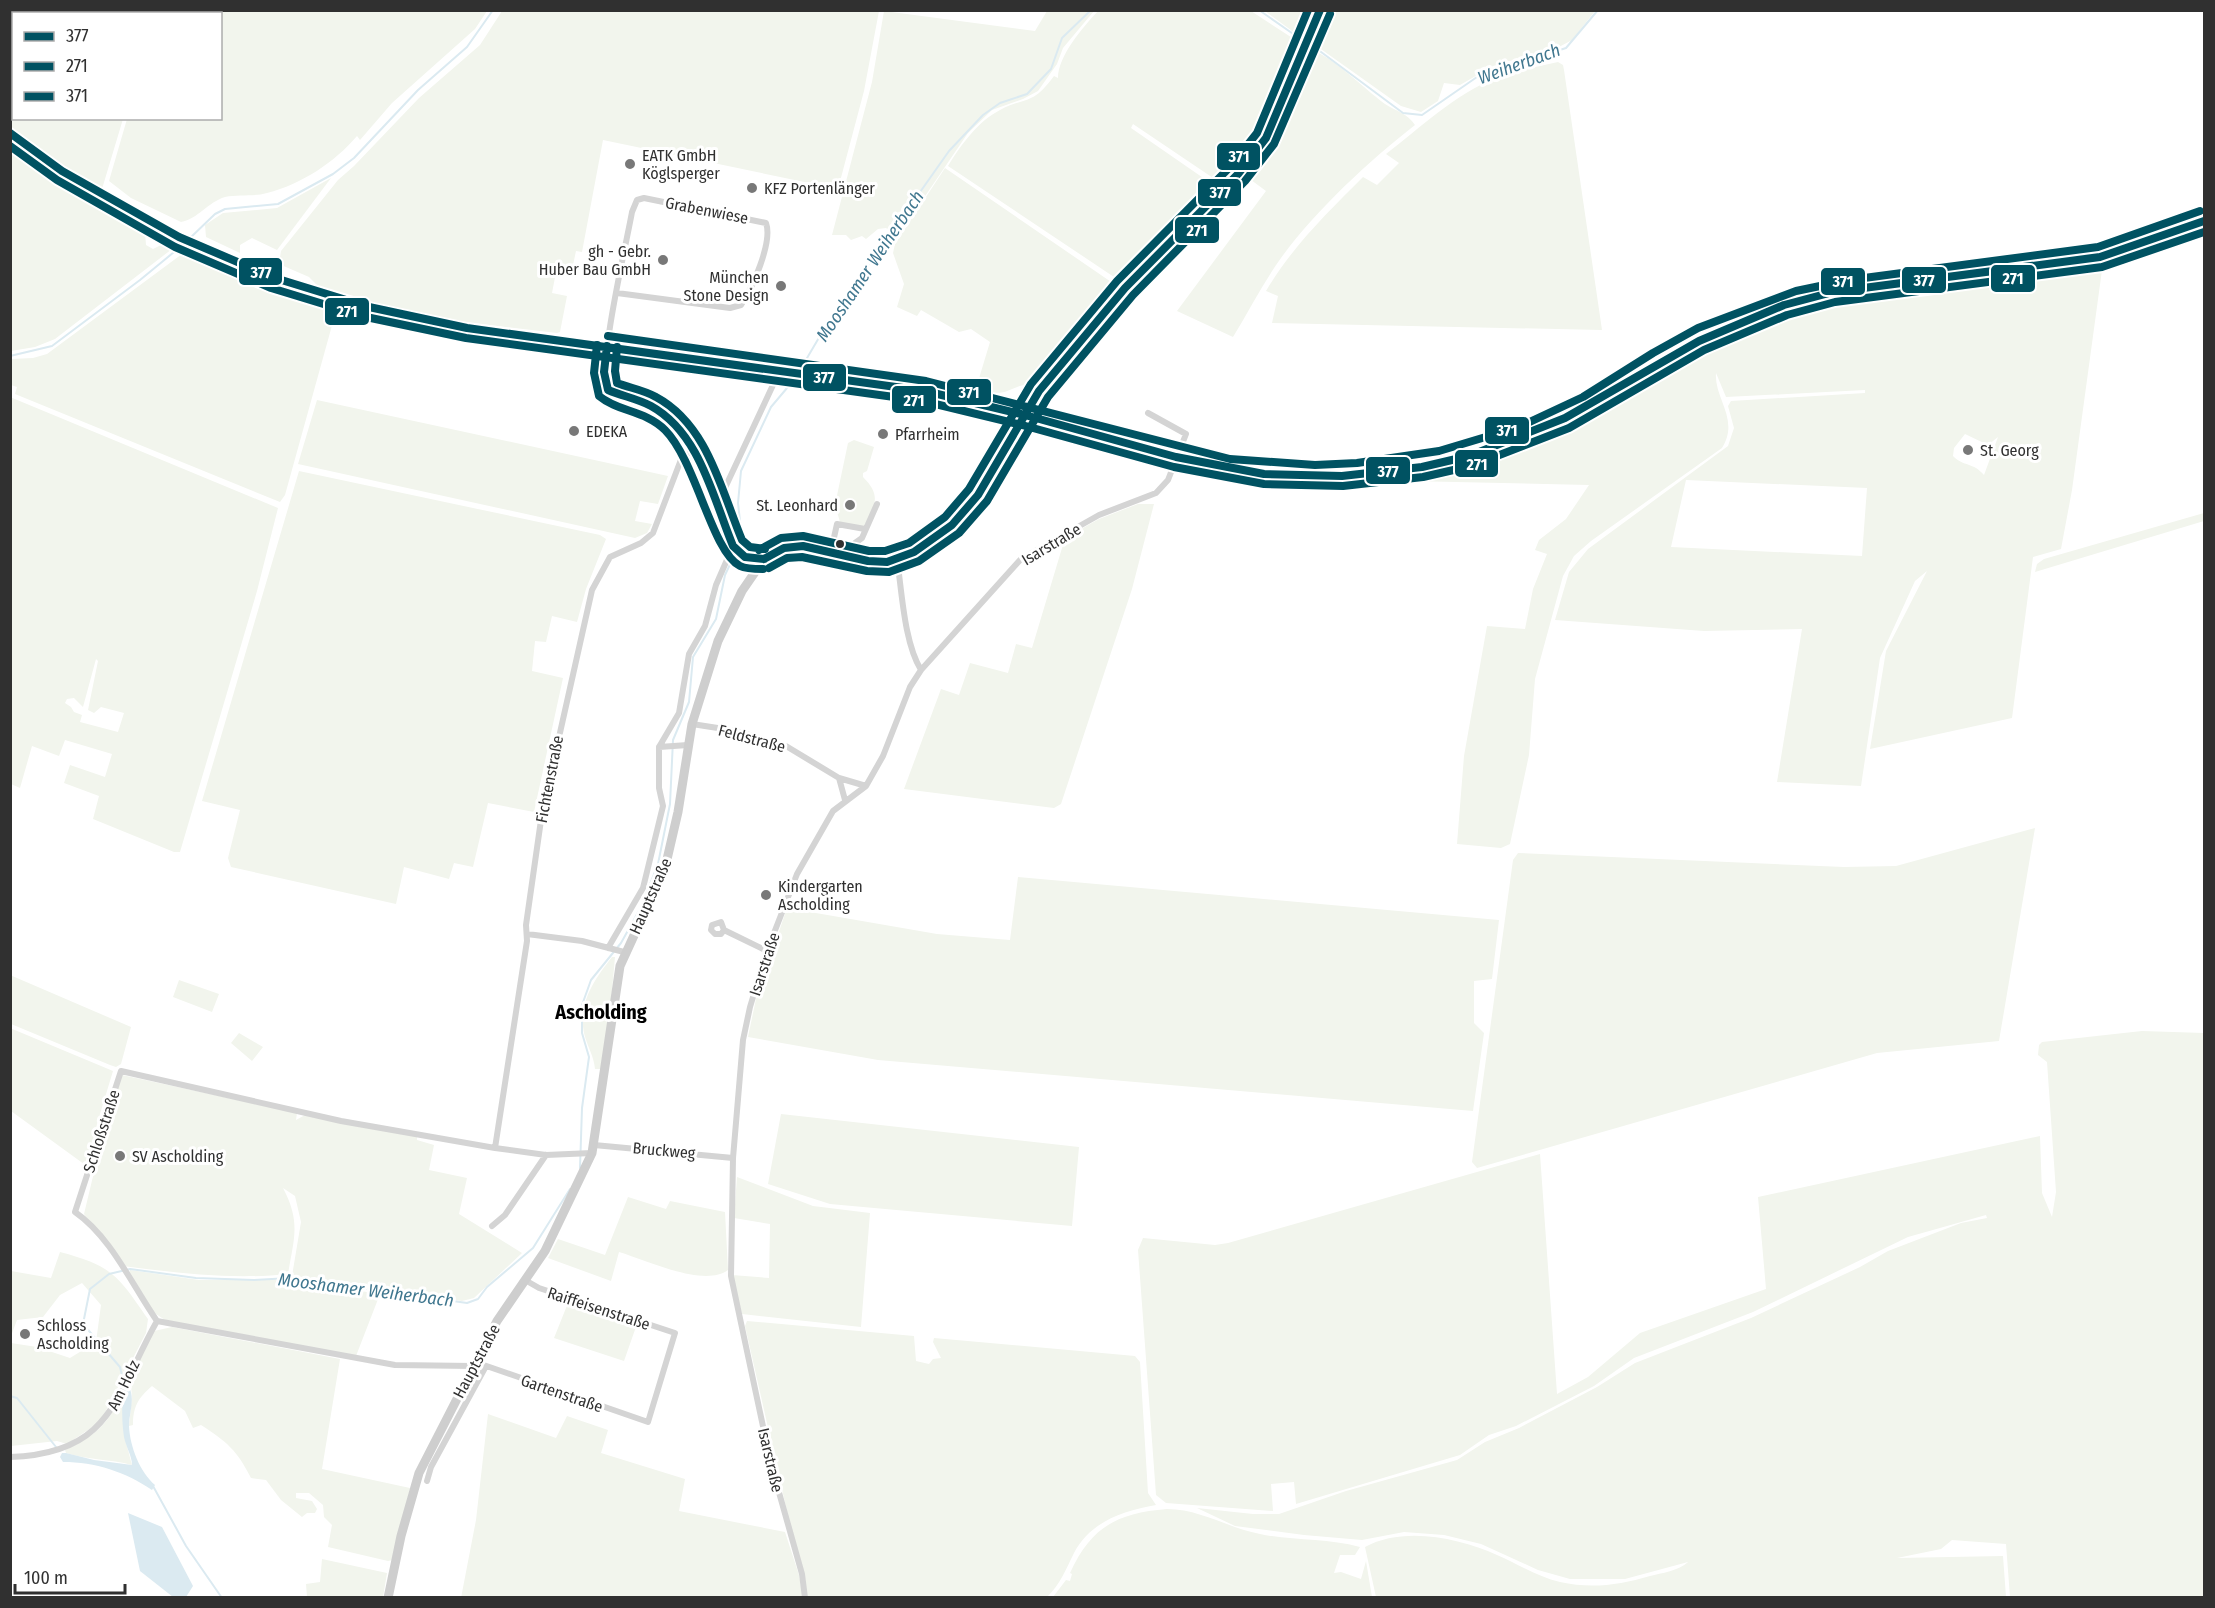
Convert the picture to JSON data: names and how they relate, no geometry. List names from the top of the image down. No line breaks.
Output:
{"streets":{"main road":["Hauptstraße"],"street":["Grabenwiese","Isarstraße","Feldstraße","Fichtenstraße","Schloßstraße","Bruckweg","Raiffeisenstraße","Am Holz","Gartenstraße"]},"crossings":[["Grabenwiese","Fichtenstraße"],["Isarstraße","Feldstraße"],["Isarstraße","Bruckweg"],["Feldstraße","Hauptstraße"],["Fichtenstraße","Schloßstraße"],["Hauptstraße","Schloßstraße"],["Hauptstraße","Bruckweg"],["Hauptstraße","Raiffeisenstraße"],["Hauptstraße","Gartenstraße"],["Schloßstraße","Bruckweg"],["Schloßstraße","Am Holz"],["Raiffeisenstraße","Gartenstraße"]],"districts":["Ascholding"],"water":["Weiherbach","Mooshamer Weiherbach"],"places":["EATK GmbH Köglsperger","KFZ Portenlänger","gh - Gebr. Huber Bau GmbH","München Stone Design","EDEKA","Pfarrheim","St. Georg","St. Leonhard","Kindergarten Ascholding","SV Ascholding","Schloss Ascholding"],"lines":["transit line 377","transit line 371","transit line 271"],"legend":["377","271","371"],"scale_bar":"100 m"}
